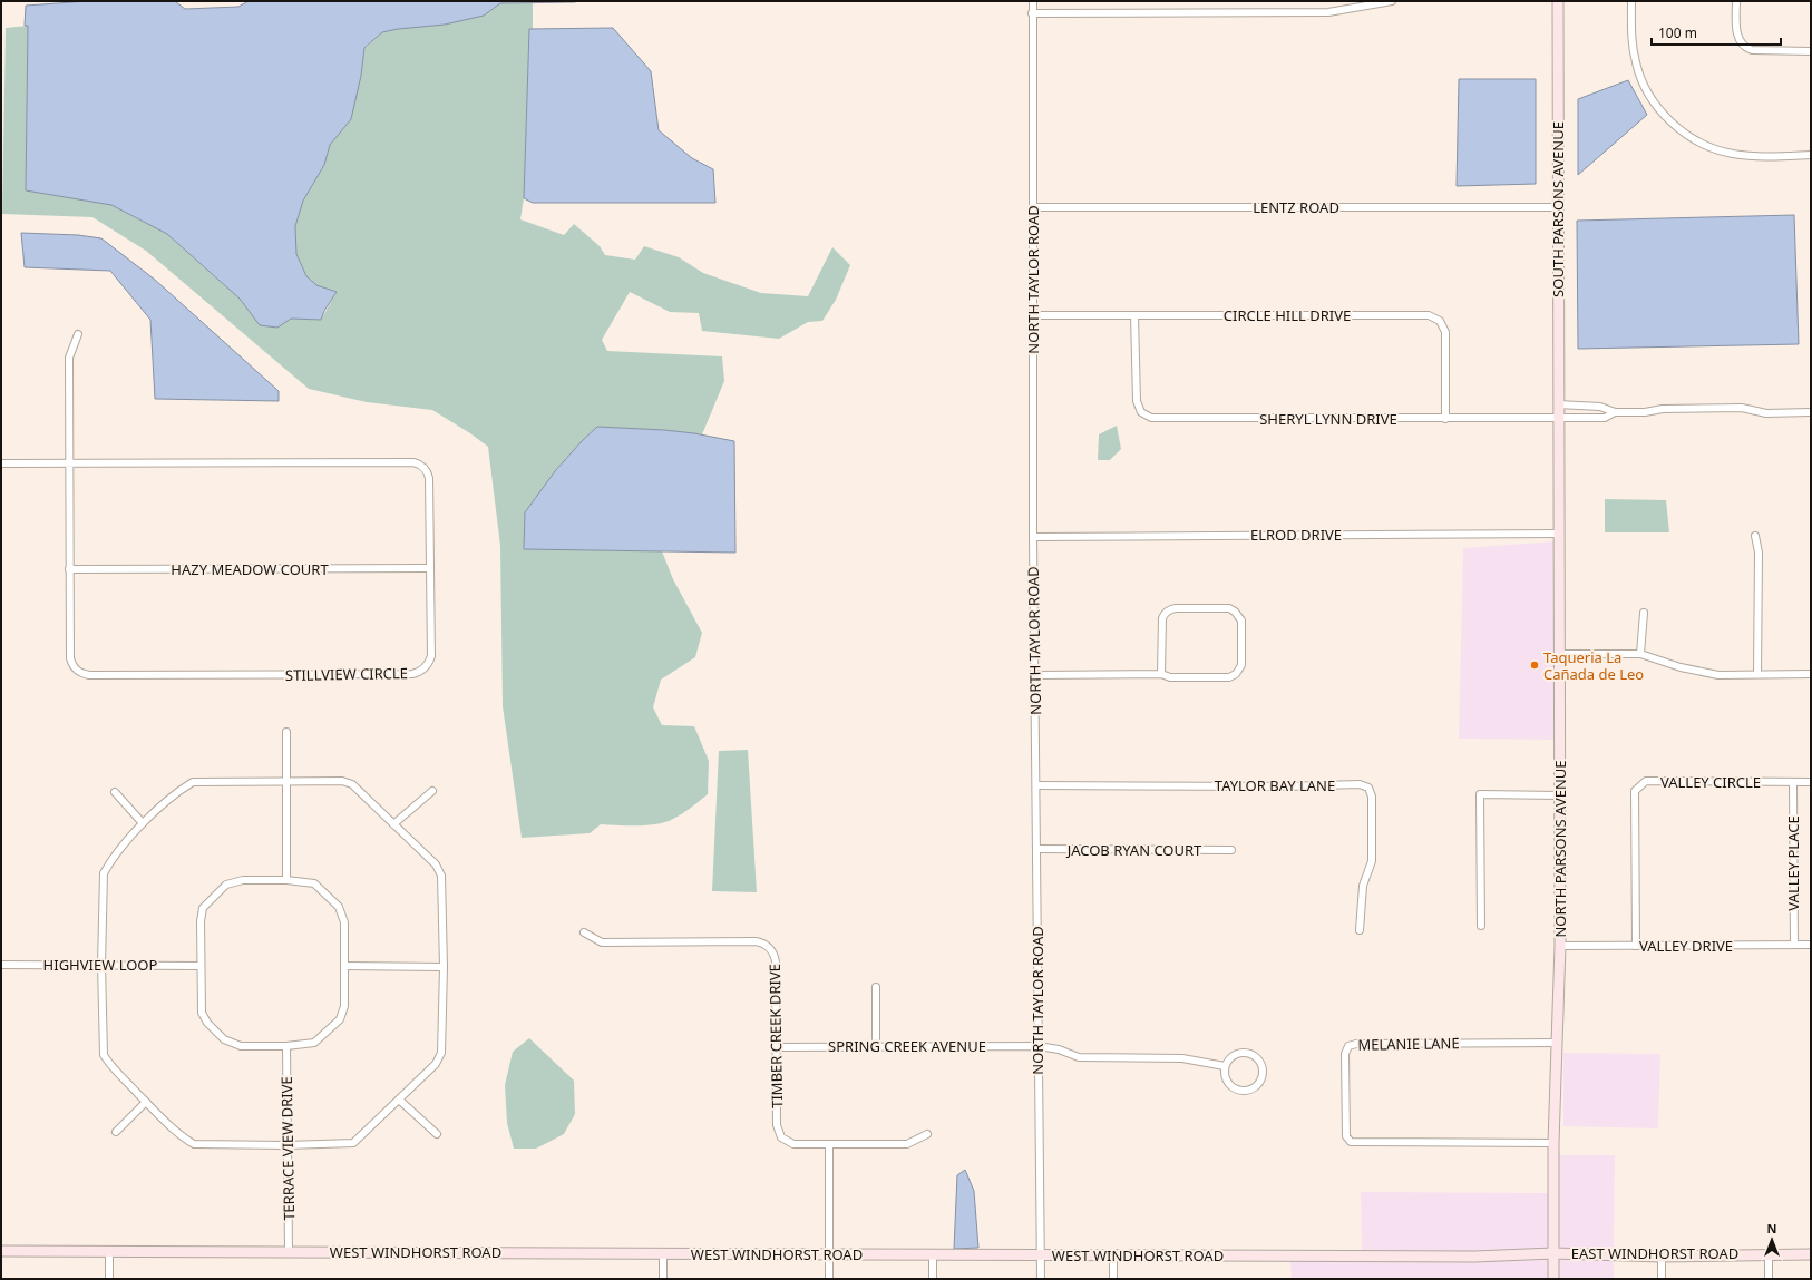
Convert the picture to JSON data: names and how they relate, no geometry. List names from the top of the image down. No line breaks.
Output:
{"streets":{"street":["LENTZ ROAD","SOUTH PARSONS AVENUE","NORTH TAYLOR ROAD","CIRCLE HILL DRIVE","SHERYL LYNN DRIVE","ELROD DRIVE","HAZY MEADOW COURT","STILLVIEW CIRCLE","VALLEY CIRCLE","TAYLOR BAY LANE","NORTH PARSONS AVENUE","JACOB RYAN COURT","VALLEY PLACE","VALLEY DRIVE","HIGHVIEW LOOP","TIMBER CREEK DRIVE","MELANIE LANE","SPRING CREEK AVENUE","TERRACE VIEW DRIVE","WEST WINDHORST ROAD","EAST WINDHORST ROAD"]},"crossings":[["LENTZ ROAD","SOUTH PARSONS AVENUE"],["LENTZ ROAD","NORTH TAYLOR ROAD"],["SOUTH PARSONS AVENUE","SHERYL LYNN DRIVE"],["SOUTH PARSONS AVENUE","NORTH PARSONS AVENUE"],["NORTH TAYLOR ROAD","CIRCLE HILL DRIVE"],["NORTH TAYLOR ROAD","ELROD DRIVE"],["NORTH TAYLOR ROAD","TAYLOR BAY LANE"],["NORTH TAYLOR ROAD","JACOB RYAN COURT"],["NORTH TAYLOR ROAD","SPRING CREEK AVENUE"],["NORTH TAYLOR ROAD","WEST WINDHORST ROAD"],["CIRCLE HILL DRIVE","SHERYL LYNN DRIVE"],["SHERYL LYNN DRIVE","NORTH PARSONS AVENUE"],["ELROD DRIVE","NORTH PARSONS AVENUE"],["HAZY MEADOW COURT","STILLVIEW CIRCLE"],["VALLEY CIRCLE","VALLEY PLACE"],["VALLEY CIRCLE","VALLEY DRIVE"],["NORTH PARSONS AVENUE","VALLEY DRIVE"],["NORTH PARSONS AVENUE","MELANIE LANE"],["NORTH PARSONS AVENUE","WEST WINDHORST ROAD"],["NORTH PARSONS AVENUE","EAST WINDHORST ROAD"],["VALLEY PLACE","VALLEY DRIVE"],["TIMBER CREEK DRIVE","SPRING CREEK AVENUE"],["TERRACE VIEW DRIVE","WEST WINDHORST ROAD"],["WEST WINDHORST ROAD","EAST WINDHORST ROAD"]],"places":["Taqueria La Cañada de Leo"],"scale_bar":"100 m","north":"top"}
